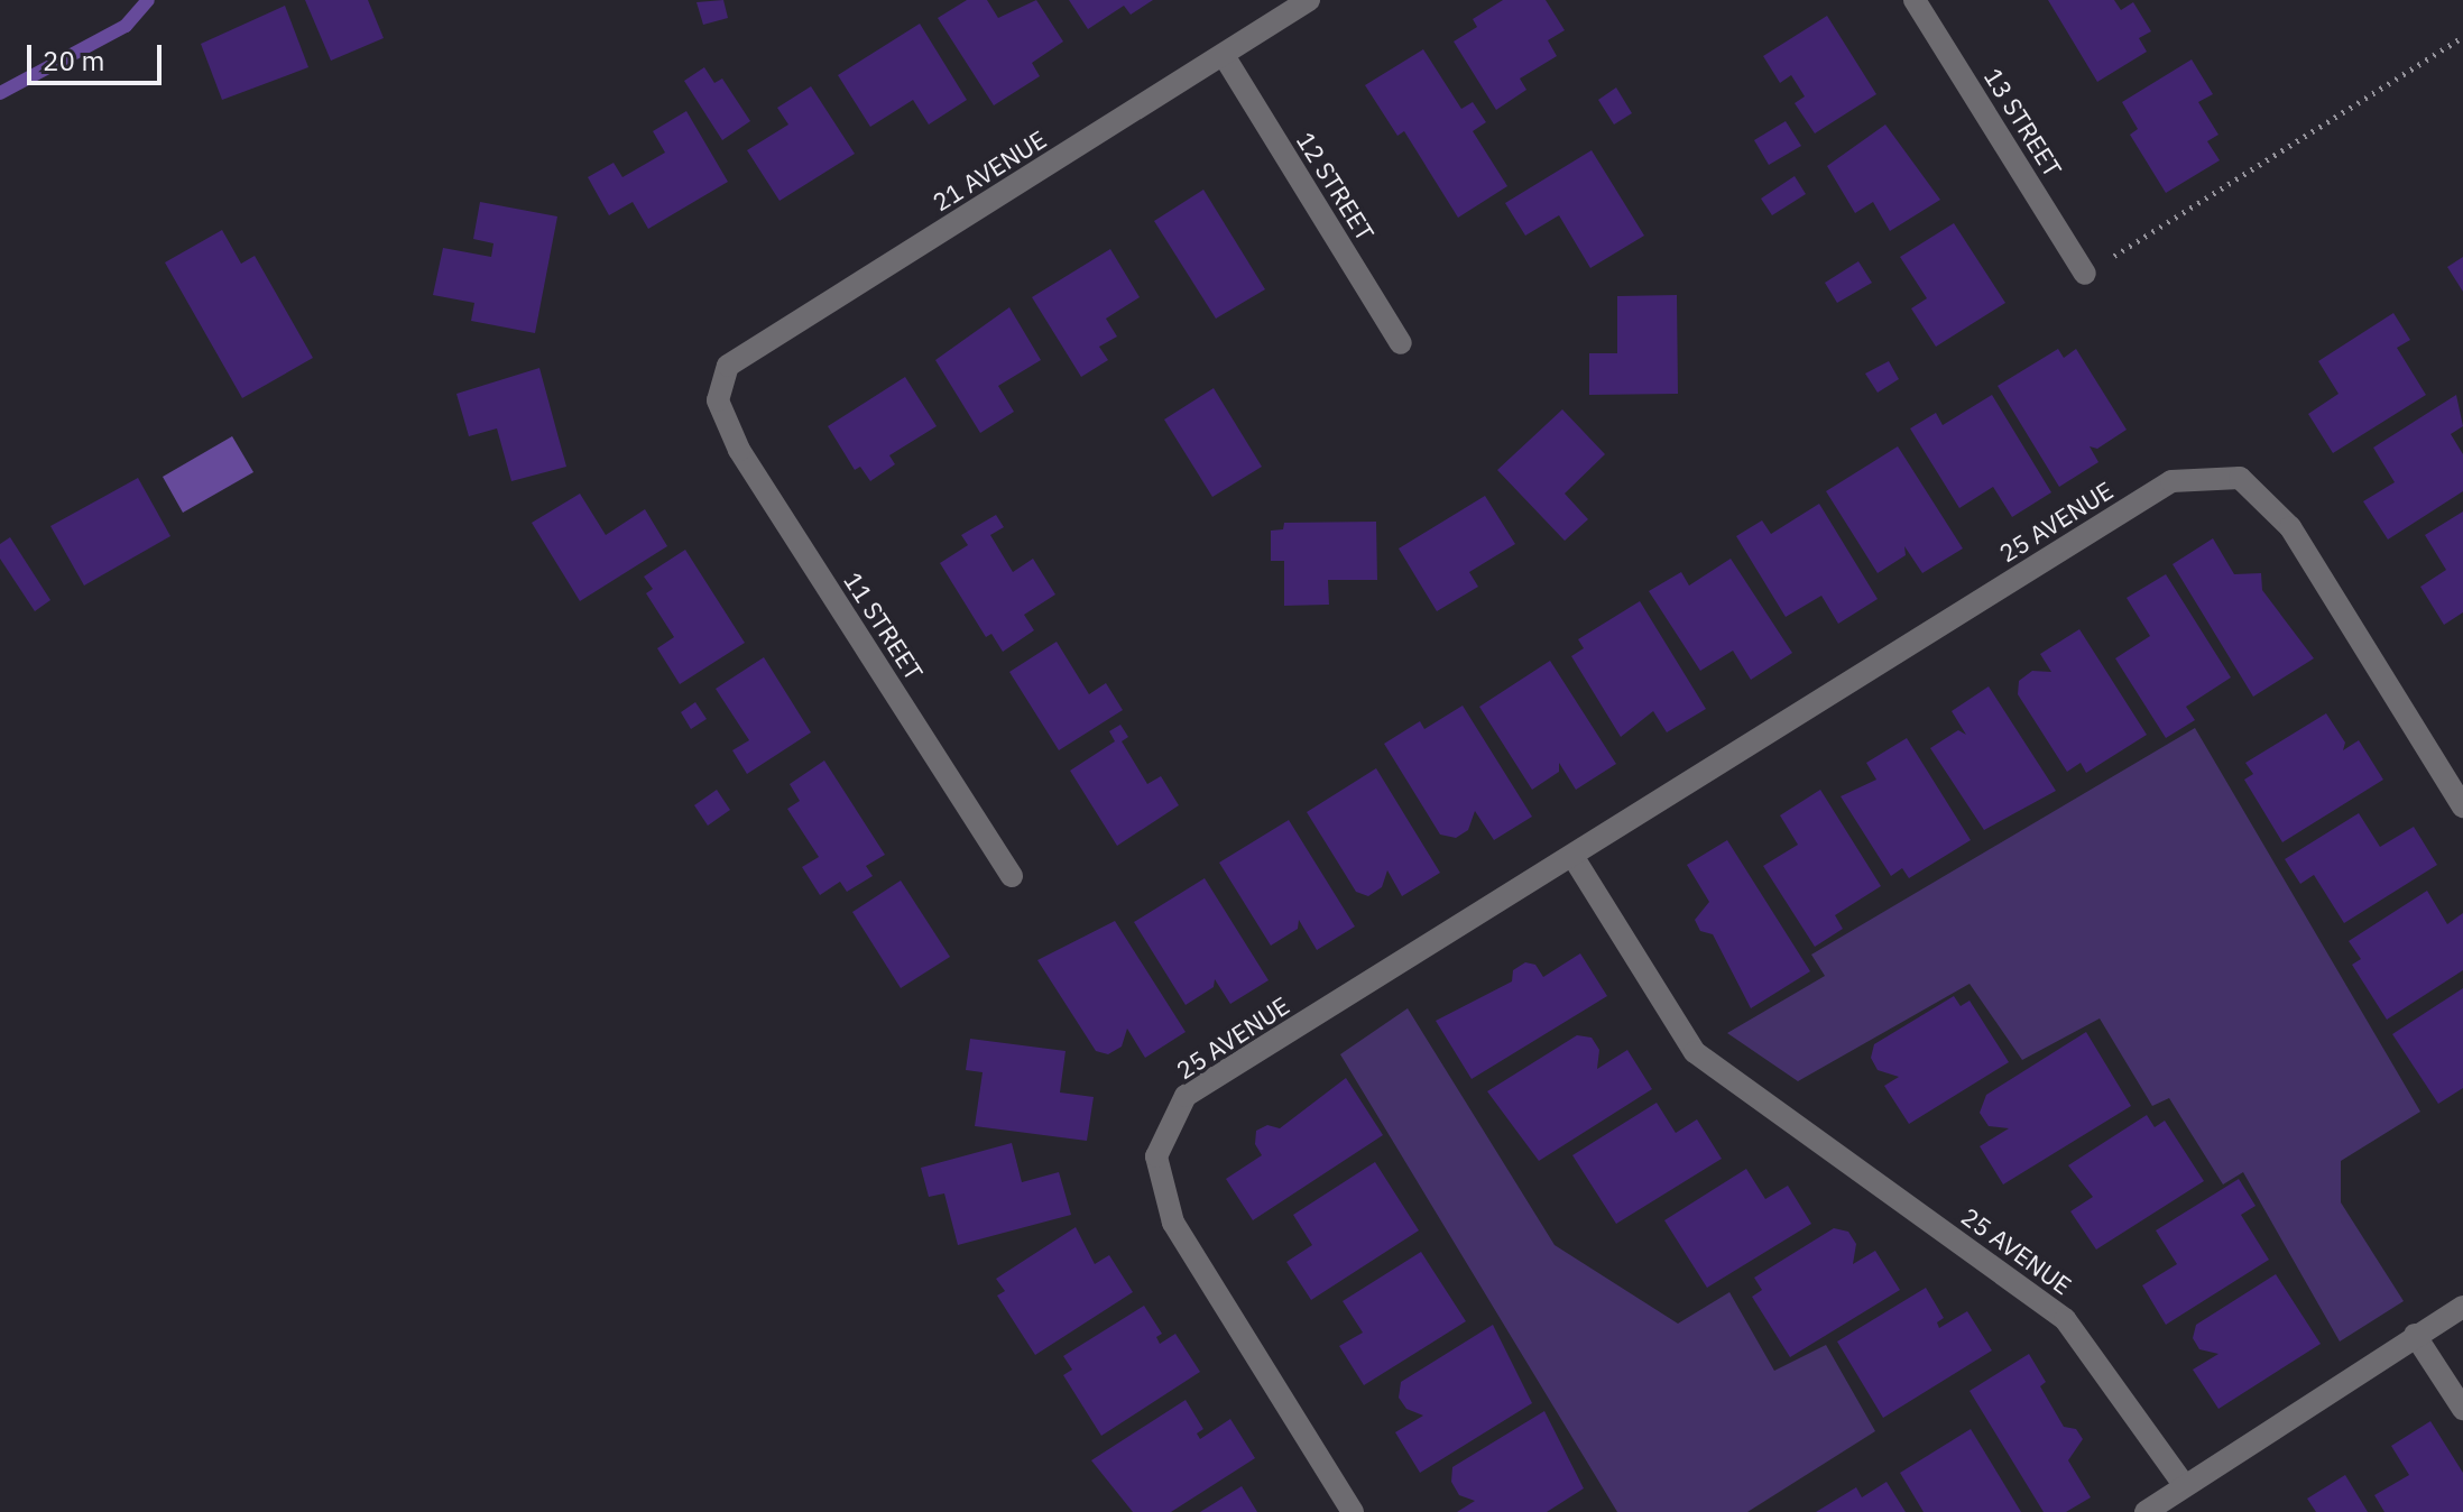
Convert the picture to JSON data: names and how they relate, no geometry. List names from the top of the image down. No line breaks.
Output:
{"streets":{"street":["13 STREET","21 AVENUE","12 STREET","25 AVENUE","11 STREET"]},"crossings":[["21 AVENUE","12 STREET"],["21 AVENUE","11 STREET"]],"scale_bar":"20 m"}
